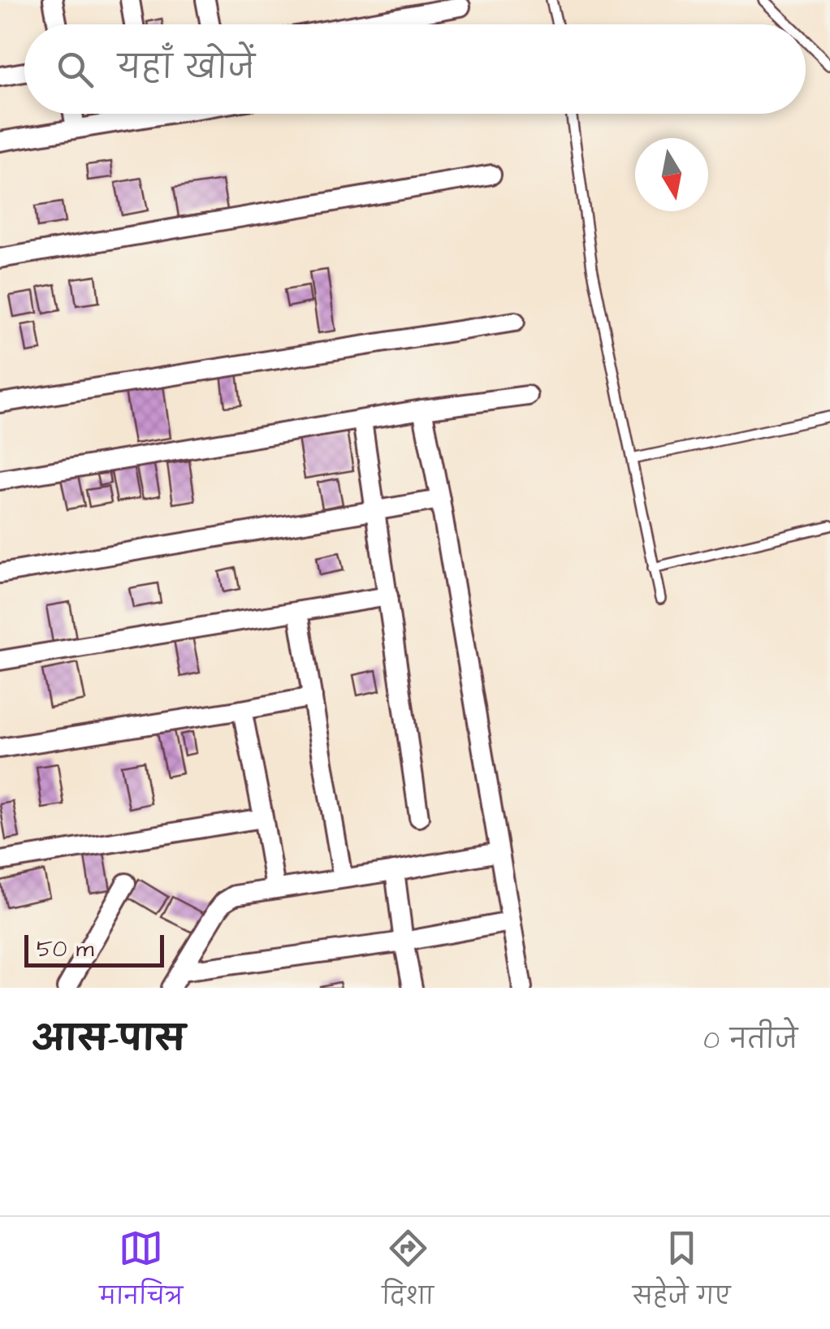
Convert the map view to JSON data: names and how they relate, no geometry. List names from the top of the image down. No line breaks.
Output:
{"scale_bar":"50 m","north":"bottom","page":{"search":"यहाँ खोजें","scale":"50 m","heading":["आस-पास","0 नतीजे"],"nav":["मानचित्र","दिशा","सहेजे गए"]}}
